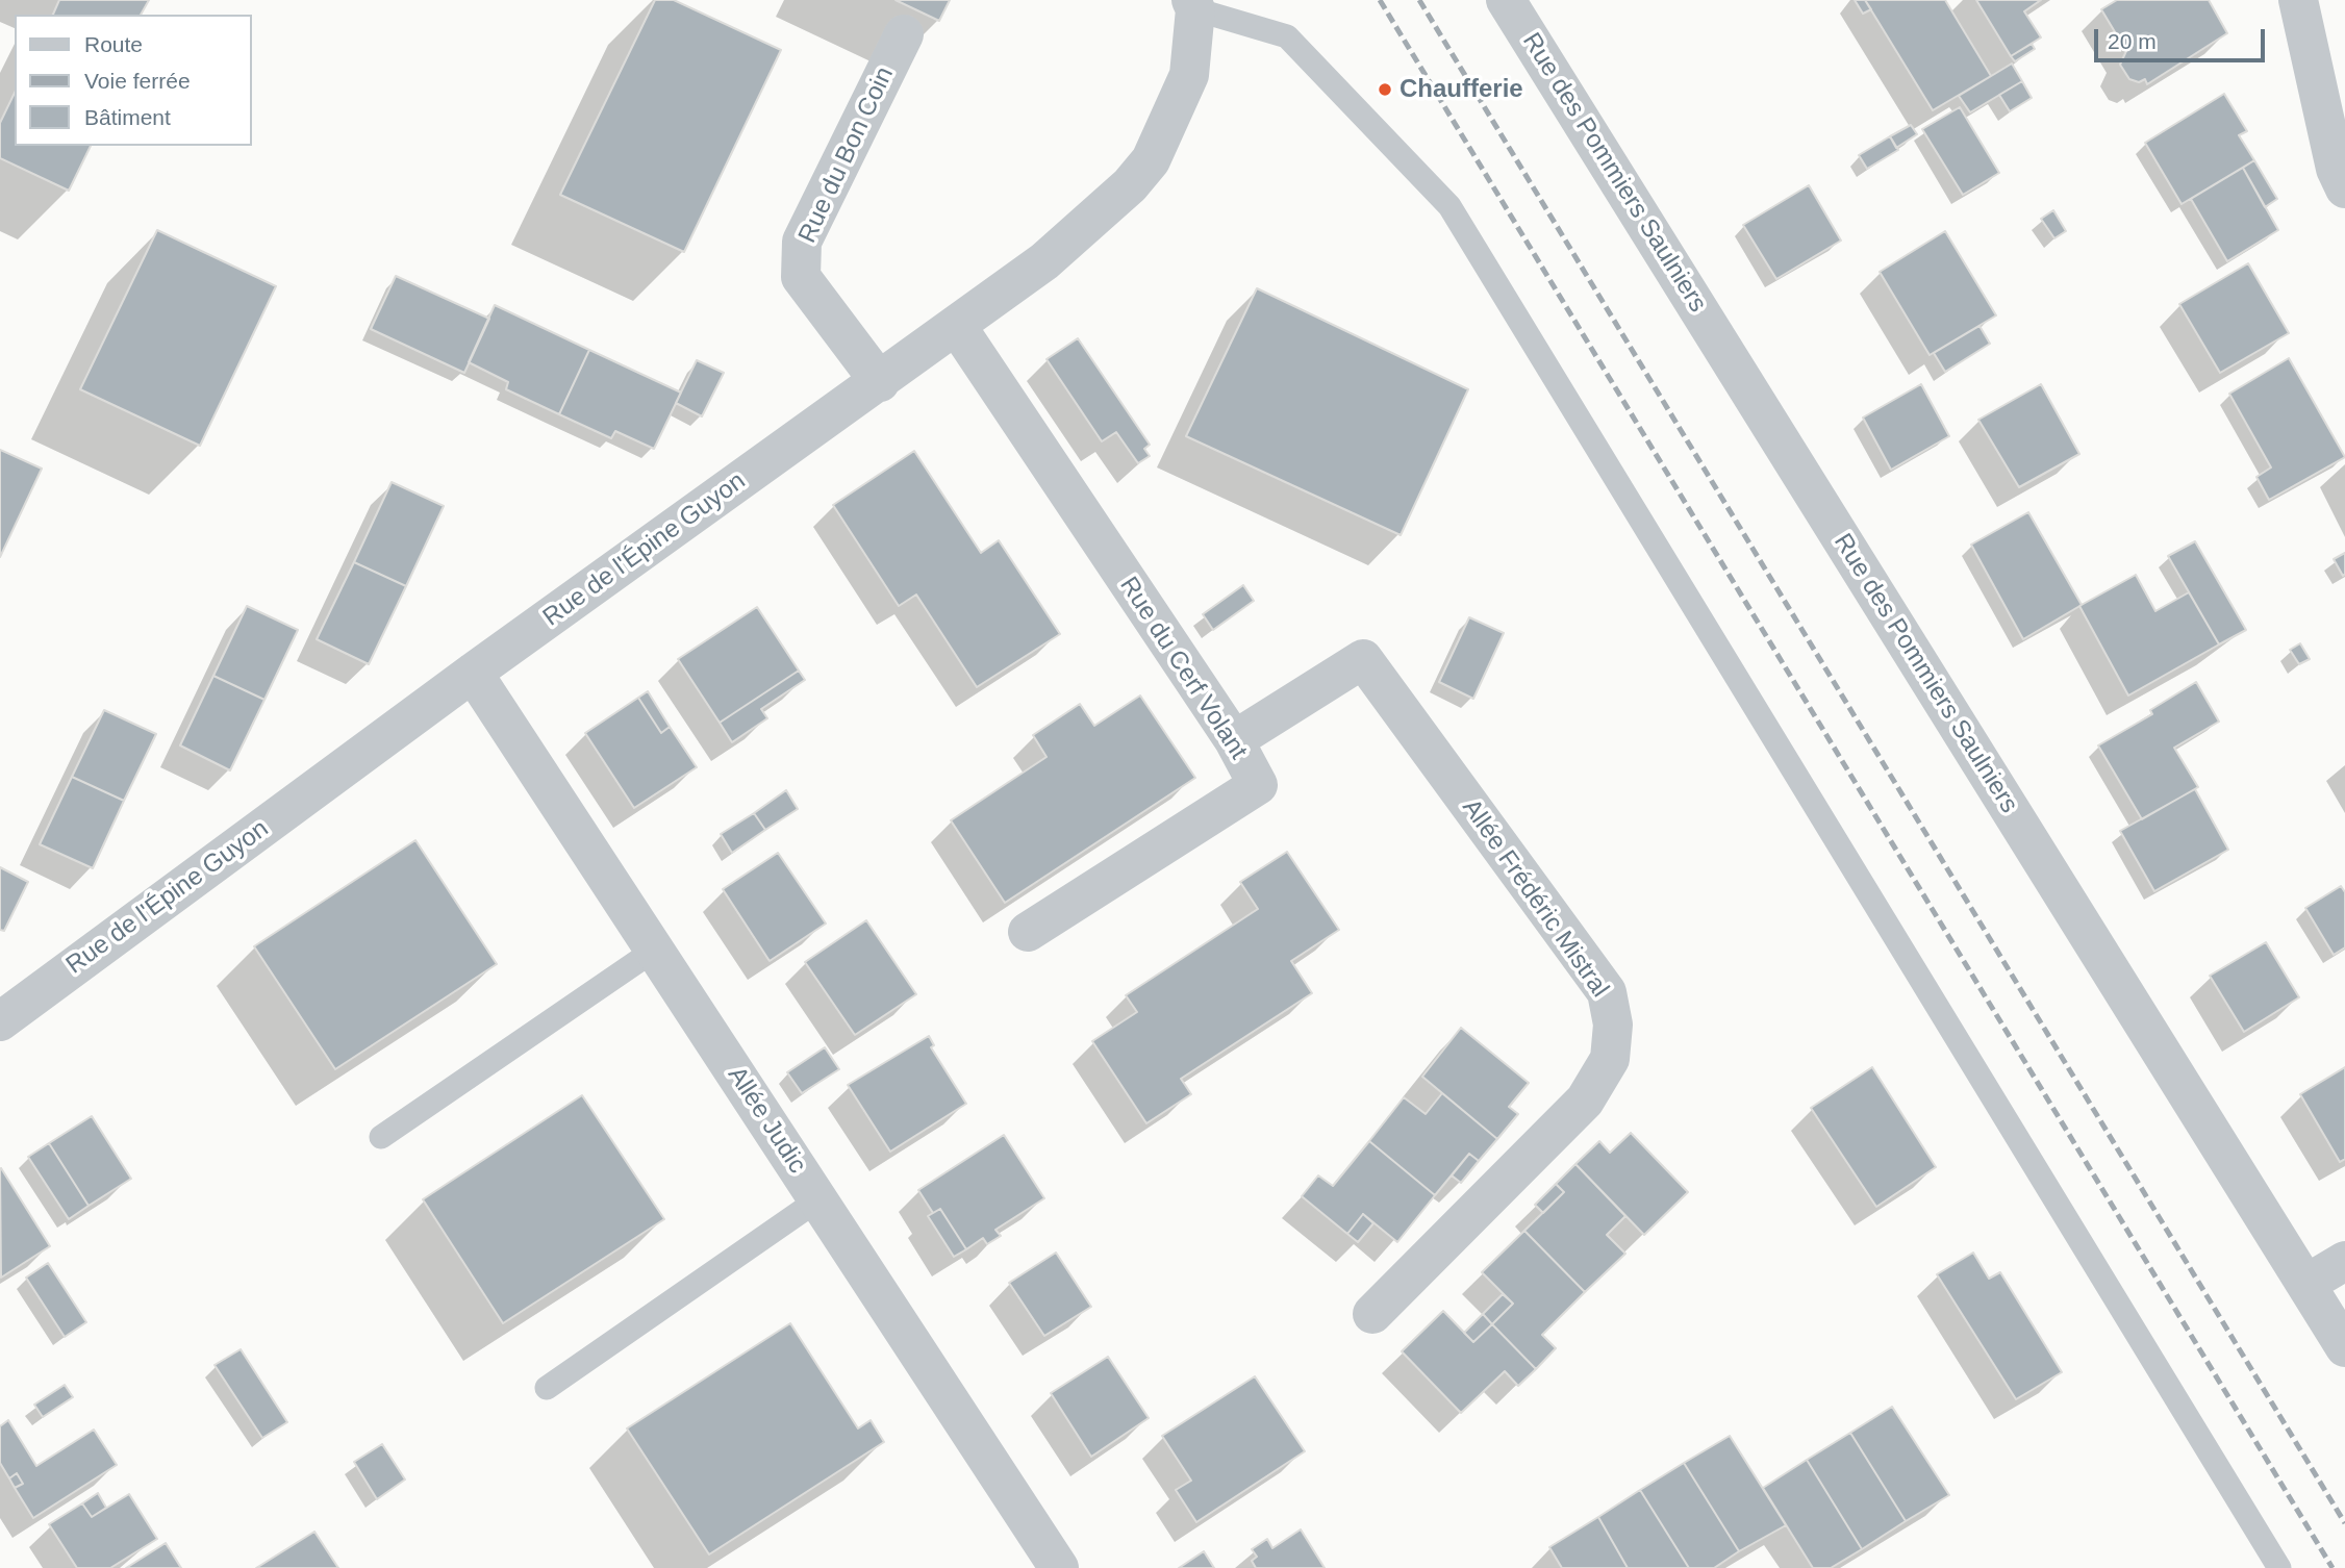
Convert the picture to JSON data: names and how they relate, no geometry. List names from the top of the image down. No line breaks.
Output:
{"streets":{"street":["Rue du Bon Coin","Rue des Pommiers Saulniers","Rue de l'Épine Guyon","Rue du Cerf Volant","Allée Frédéric Mistral","Allée Judic"]},"crossings":[["Rue du Bon Coin","Rue de l'Épine Guyon"],["Rue de l'Épine Guyon","Rue du Cerf Volant"],["Rue de l'Épine Guyon","Allée Judic"],["Rue du Cerf Volant","Allée Frédéric Mistral"]],"places":["Chaufferie"],"legend":["Route","Voie ferrée","Bâtiment"],"scale_bar":"20 m"}
